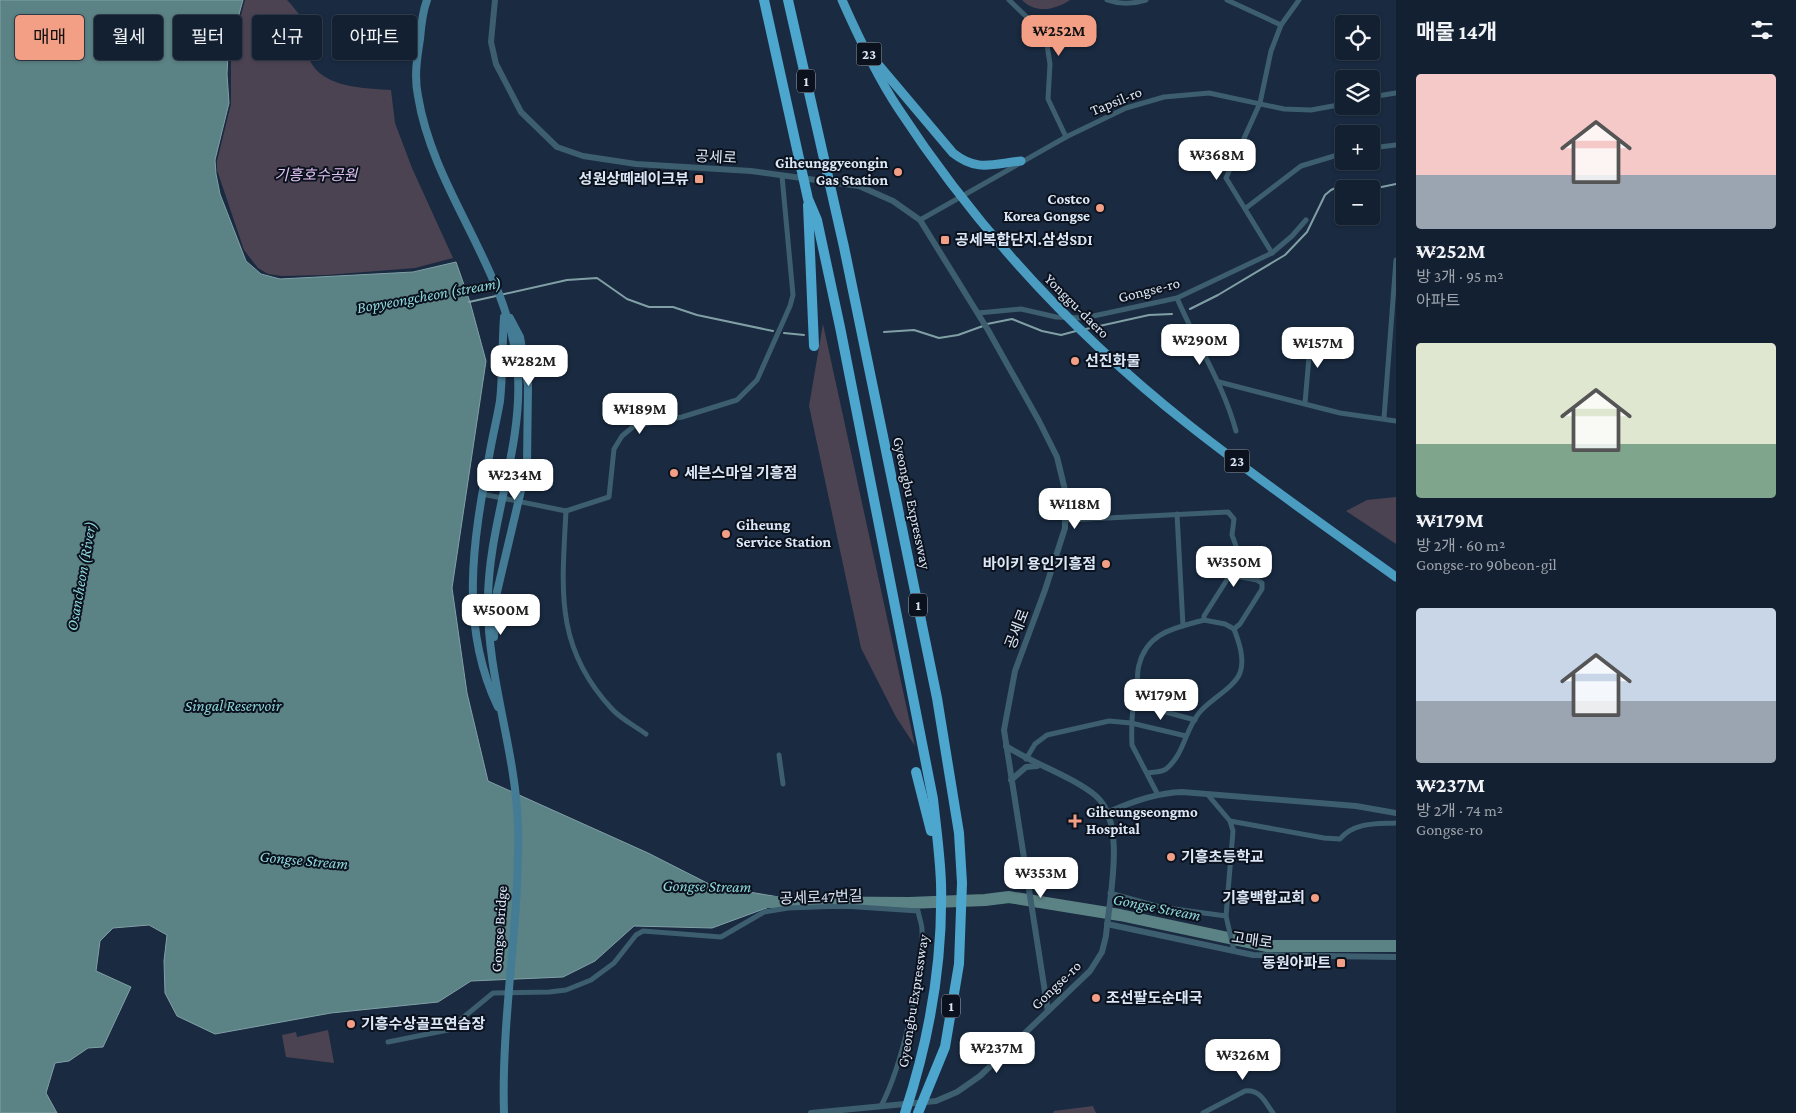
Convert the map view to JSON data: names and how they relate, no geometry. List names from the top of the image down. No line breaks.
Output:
{"streets":{"highway":["23","1","Yonggu-daero","Gyeongbu Expressway"],"main road":["Gongse Bridge"],"street":["Tapsil-ro","공세로","Gongse-ro","공세로47번길","고매로"]},"crossings":[["1","Gyeongbu Expressway"],["Tapsil-ro","공세로"],["공세로","Gongse-ro"],["Gongse-ro","공세로47번길"],["Gongse-ro","고매로"]],"water":["Bopyeongcheon (stream)","Osancheon (River)","Singal Reservoir","Gongse Stream"],"parks":["기흥호수공원"],"places":{"other":["Giheunggyeongin Gas Station","Costco Korea Gongse","선진화물","세븐스마일 기흥점","Giheung Service Station","바이키 용인기흥점","기흥초등학교","기흥백합교회","조선팔도순대국","기흥수상골프연습장"],"transit":["성원상떼레이크뷰","공세복합단지.삼성SDI","동원아파트"],"health":["Giheungseongmo Hospital"]},"page":{"heading":"매물 14개","map_buttons":["+","−"],"price":["₩252M","₩368M","₩290M","₩157M","₩282M","₩189M","₩234M","₩118M","₩350M","₩500M","₩179M","₩353M","₩237M","₩326M"],"chip":["매매","월세","필터","신규","아파트"],"list":[{"name":"₩252M","note":"방 3개 · 95 m² · 아파트"},{"name":"₩179M","note":"방 2개 · 60 m² · Gongse-ro 90beon-gil"},{"name":"₩237M","note":"방 2개 · 74 m² · Gongse-ro"}]}}
